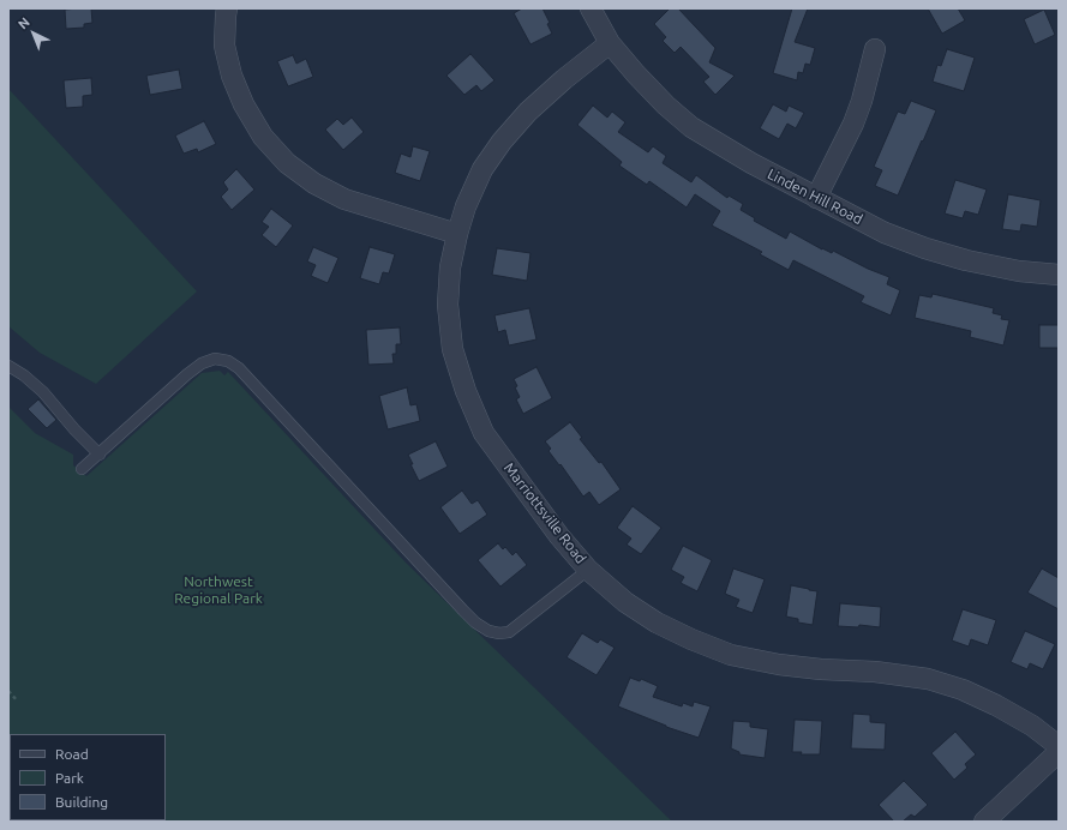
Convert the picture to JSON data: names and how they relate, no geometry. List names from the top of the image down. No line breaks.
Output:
{"streets":{"street":["Linden Hill Road","Marriottsville Road"]},"crossings":[["Linden Hill Road","Marriottsville Road"]],"parks":["Northwest Regional Park"],"legend":["Road","Park","Building"],"north":"top left"}
